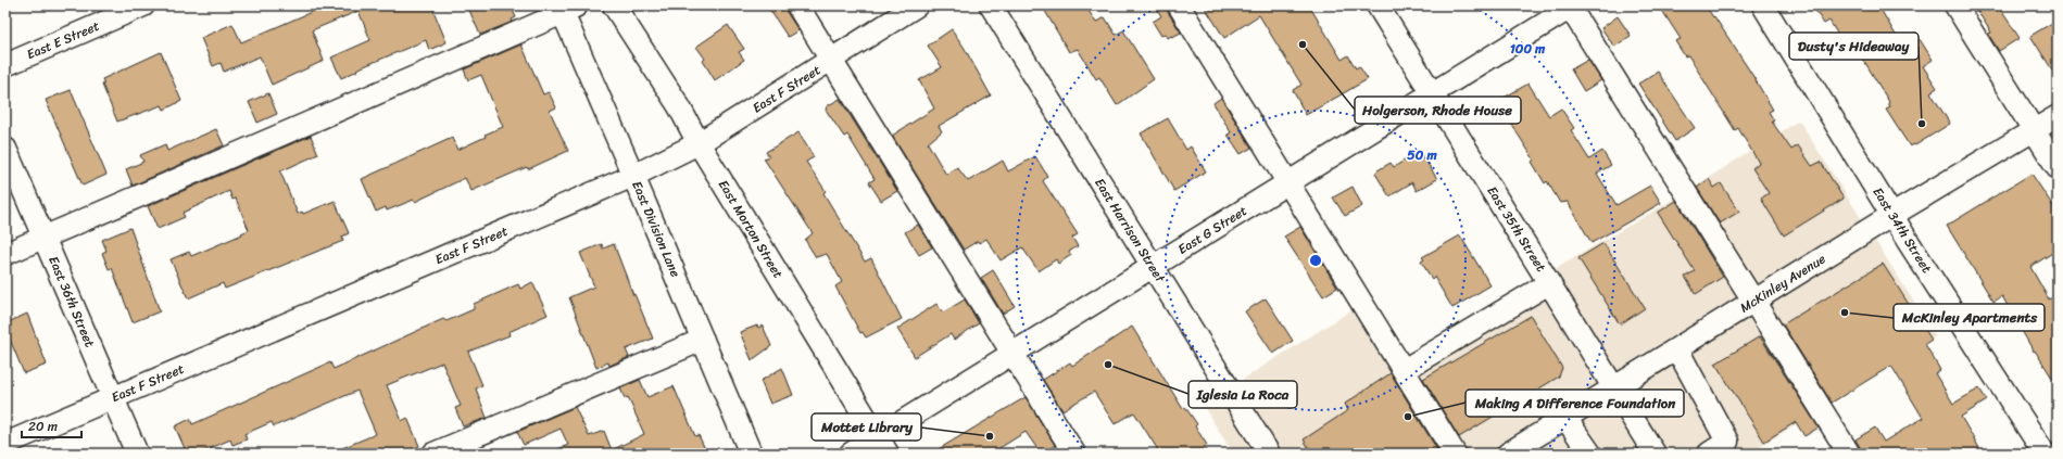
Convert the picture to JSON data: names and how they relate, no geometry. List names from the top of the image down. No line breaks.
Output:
{"streets":{"street":["East E Street","East F Street","East Division Lane","East Morton Street","East 35th Street","East Harrison Street","East G Street","East 34th Street","McKinley Avenue","East 36th Street"]},"crossings":[["East F Street","East Division Lane"],["East F Street","East Morton Street"],["East F Street","East 36th Street"],["East Morton Street","East G Street"],["East 35th Street","East G Street"],["East 35th Street","McKinley Avenue"],["East Harrison Street","East G Street"],["East 34th Street","McKinley Avenue"]],"places":["Holgerson, Rhode House","Dusty's Hideaway","McKinley Apartments","Iglesia La Roca","Making A Difference Foundation","Mottet Library"],"scale_bar":"20 m","rings":["100 m","50 m"]}
